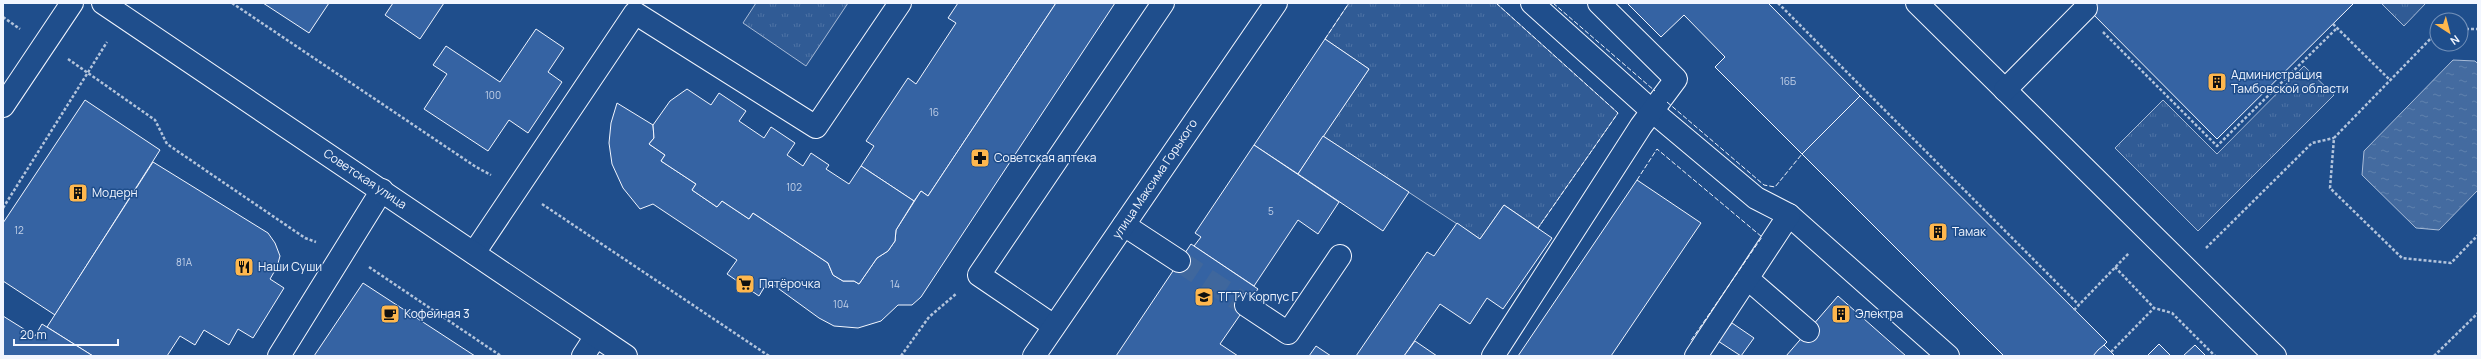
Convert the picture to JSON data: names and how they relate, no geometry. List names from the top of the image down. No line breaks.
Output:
{"streets":{"main road":["Советская улица","улица Максима Горького"]},"places":{"building":["Администрация Тамбовской области","Модерн","Тамак","Электра"],"pharmacy":["Советская аптека"],"restaurant":["Наши Суши"],"supermarket":["Пятёрочка"],"school or university":["ТГТУ Корпус Г"],"cafe":["Кофейная 3"]},"house_numbers":["16Б","100","16","102","5","12","81А","14","104"],"scale_bar":"20 m","north":"bottom right"}
